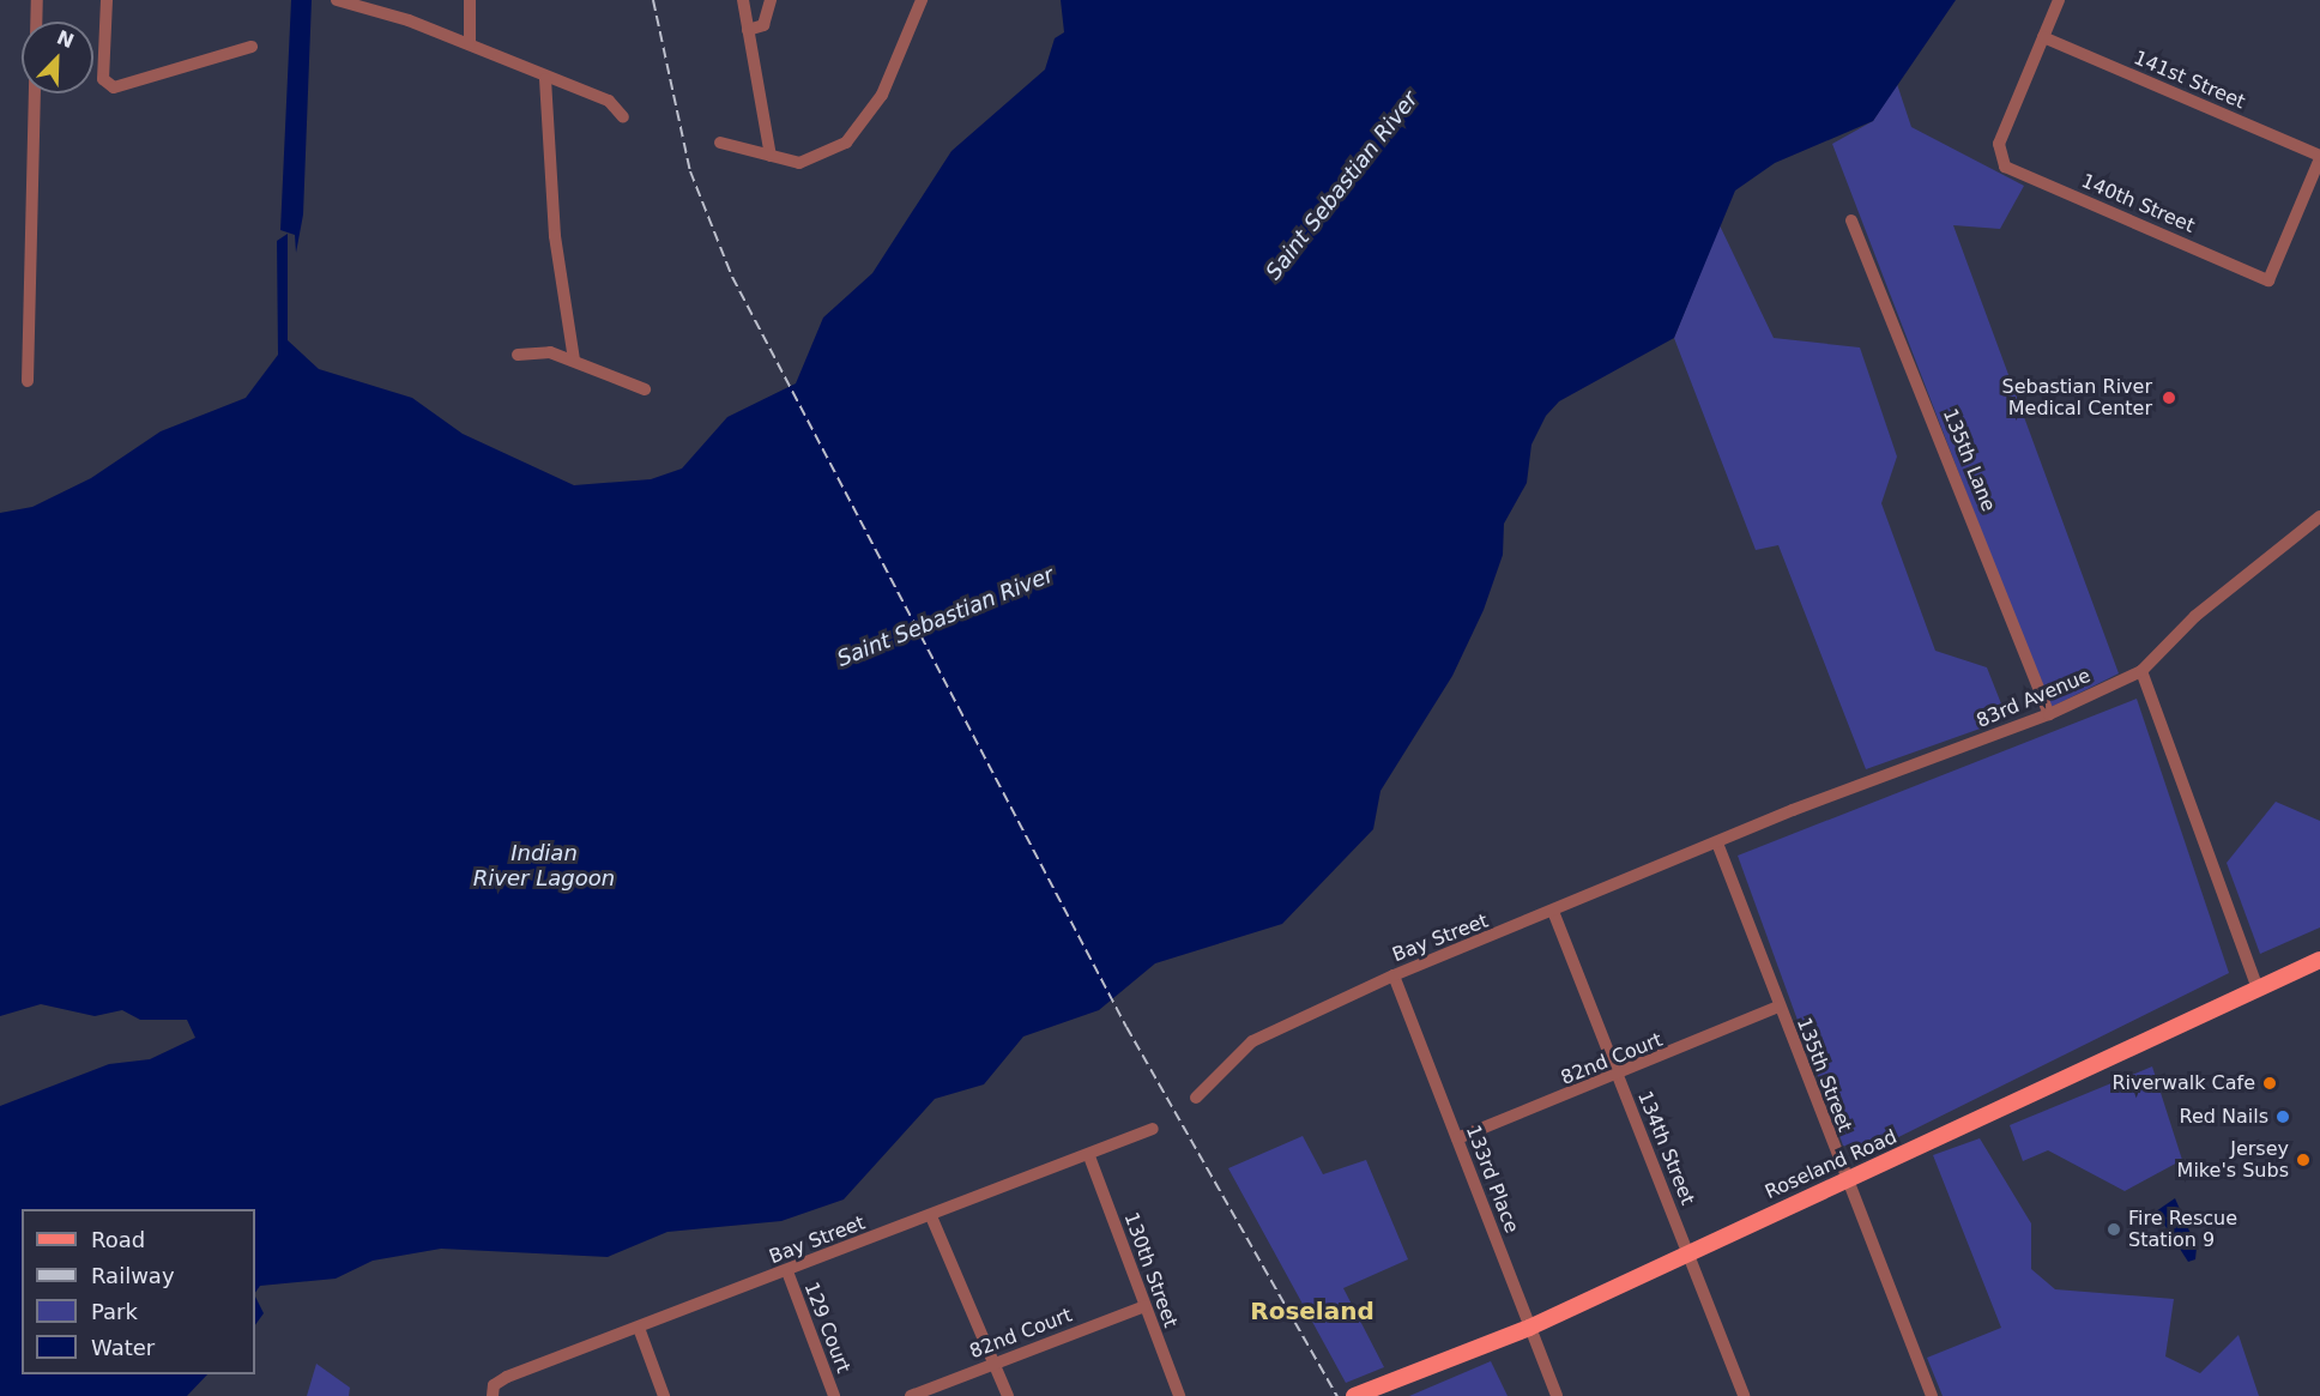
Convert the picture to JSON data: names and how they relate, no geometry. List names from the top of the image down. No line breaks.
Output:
{"streets":{"main road":["Roseland Road"],"street":["141st Street","140th Street","135th Lane","83rd Avenue","Bay Street","82nd Court","135th Street","134th Street","133rd Place","130th Street","129 Court"]},"crossings":[["141st Street","140th Street"],["135th Lane","83rd Avenue"],["83rd Avenue","Bay Street"],["83rd Avenue","135th Street"],["Bay Street","135th Street"],["Bay Street","134th Street"],["Bay Street","133rd Place"],["Bay Street","130th Street"],["Bay Street","129 Court"],["82nd Court","135th Street"],["82nd Court","134th Street"],["82nd Court","133rd Place"],["82nd Court","130th Street"],["135th Street","Roseland Road"],["134th Street","Roseland Road"],["Roseland Road","133rd Place"]],"districts":["Roseland"],"water":["Saint Sebastian River","Indian River Lagoon"],"places":["Sebastian River Medical Center","Riverwalk Cafe","Red Nails","Jersey Mike's Subs","Fire Rescue Station 9"],"legend":["Road","Railway","Park","Water"],"north":"top right"}
